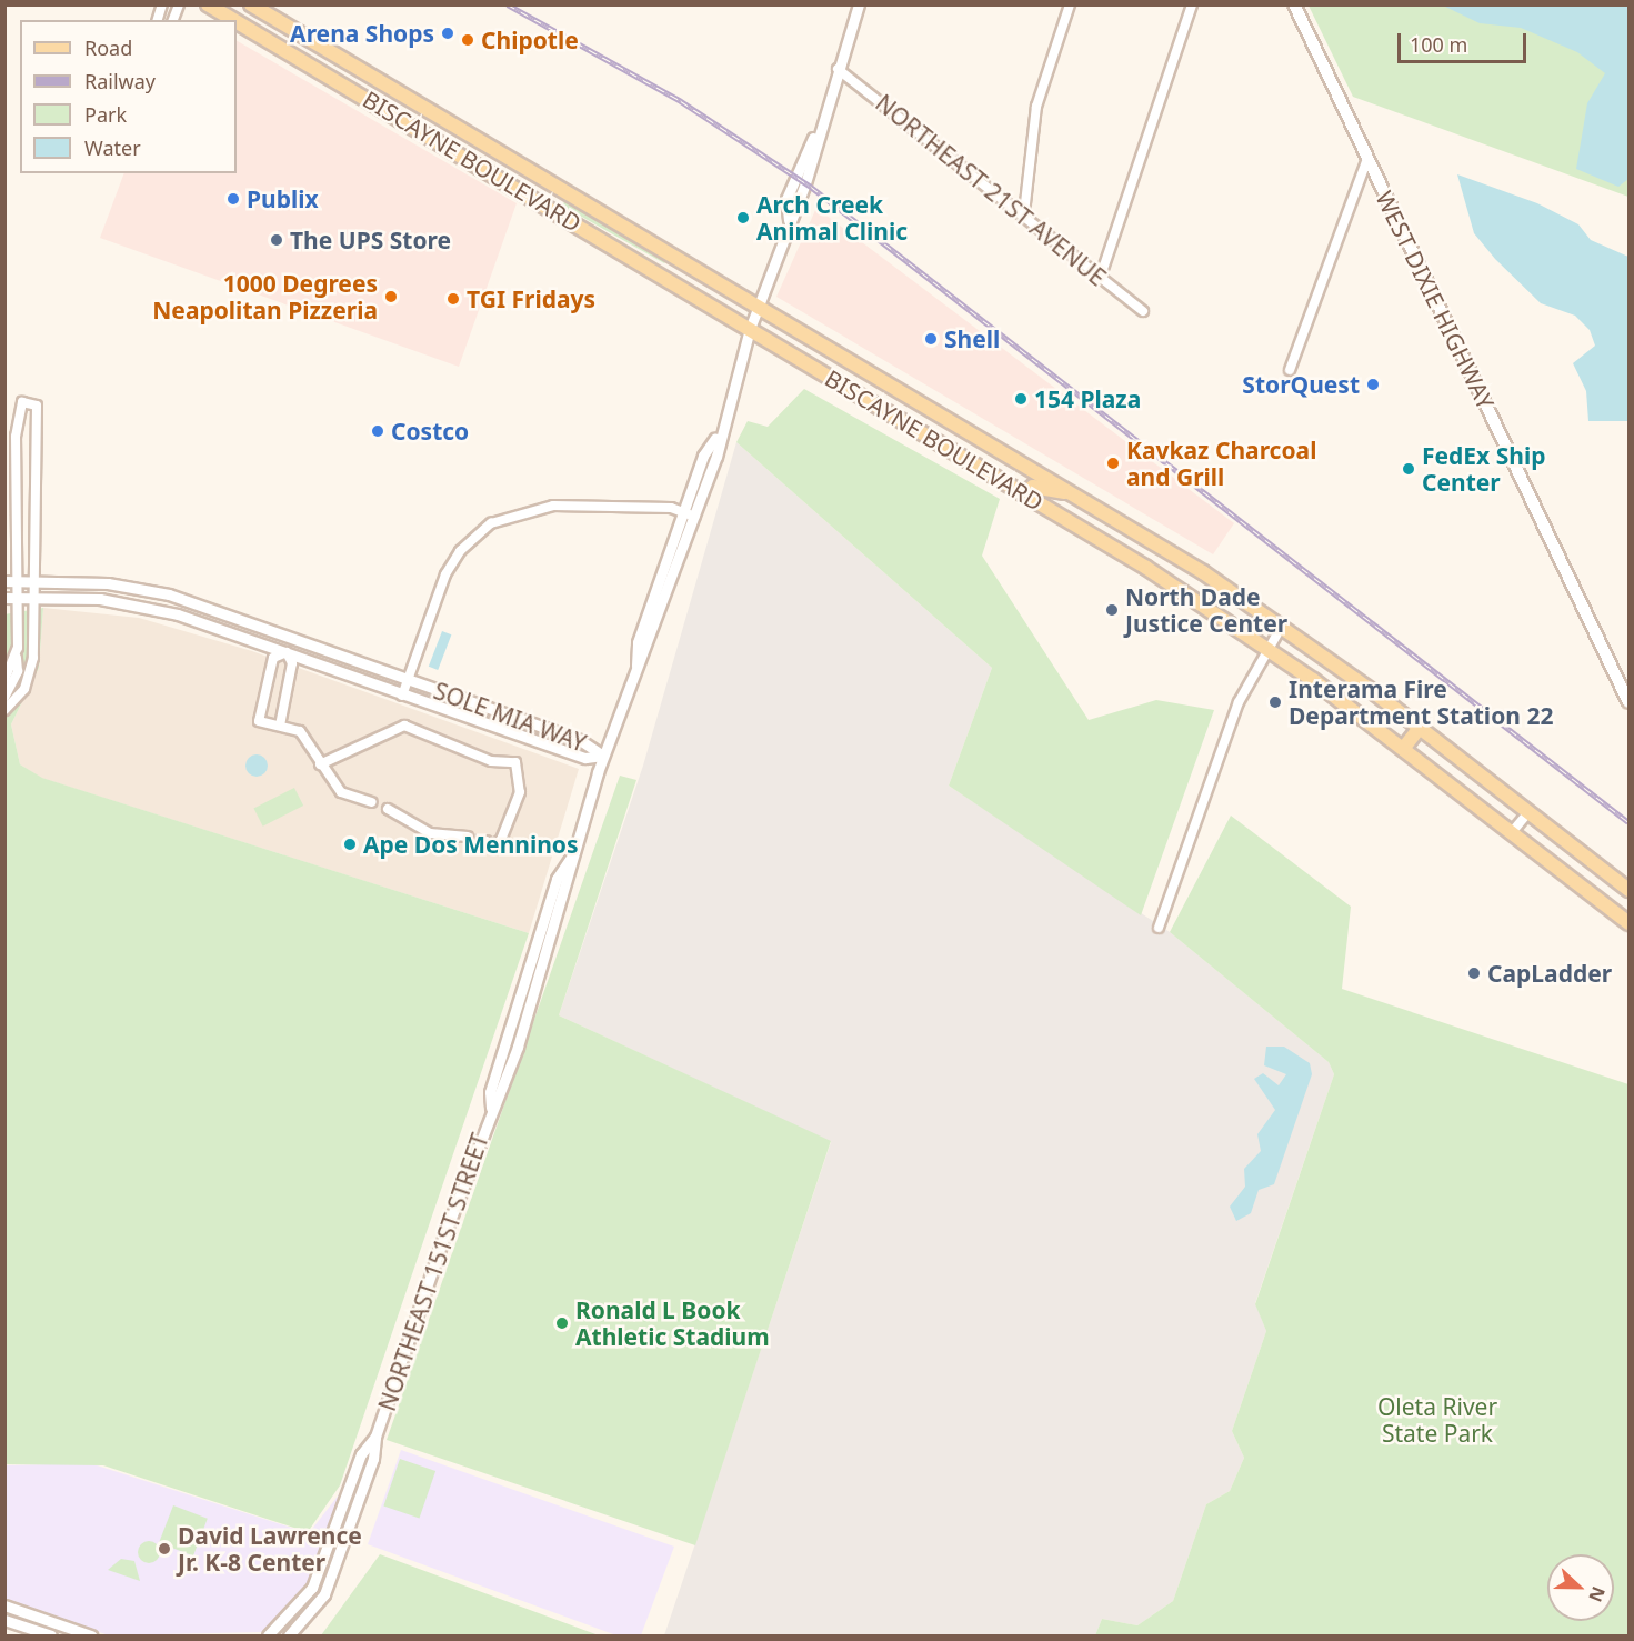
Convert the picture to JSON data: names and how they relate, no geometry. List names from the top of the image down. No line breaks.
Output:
{"streets":{"main road":["BISCAYNE BOULEVARD","WEST DIXIE HIGHWAY"],"street":["NORTHEAST 21ST AVENUE","SOLE MIA WAY","NORTHEAST 151ST STREET"]},"crossings":[["BISCAYNE BOULEVARD","NORTHEAST 151ST STREET"],["NORTHEAST 21ST AVENUE","NORTHEAST 151ST STREET"],["SOLE MIA WAY","NORTHEAST 151ST STREET"]],"parks":["Oleta River State Park"],"places":["Arena Shops","Chipotle","Publix","Arch Creek Animal Clinic","The UPS Store","1000 Degrees Neapolitan Pizzeria","TGI Fridays","Shell","StorQuest","154 Plaza","Costco","Kavkaz Charcoal and Grill","FedEx Ship Center","North Dade Justice Center","Interama Fire Department Station 22","Ape Dos Menninos","CapLadder","Ronald L Book Athletic Stadium","David Lawrence Jr. K-8 Center"],"legend":["Road","Railway","Park","Water"],"scale_bar":"100 m","north":"right"}
